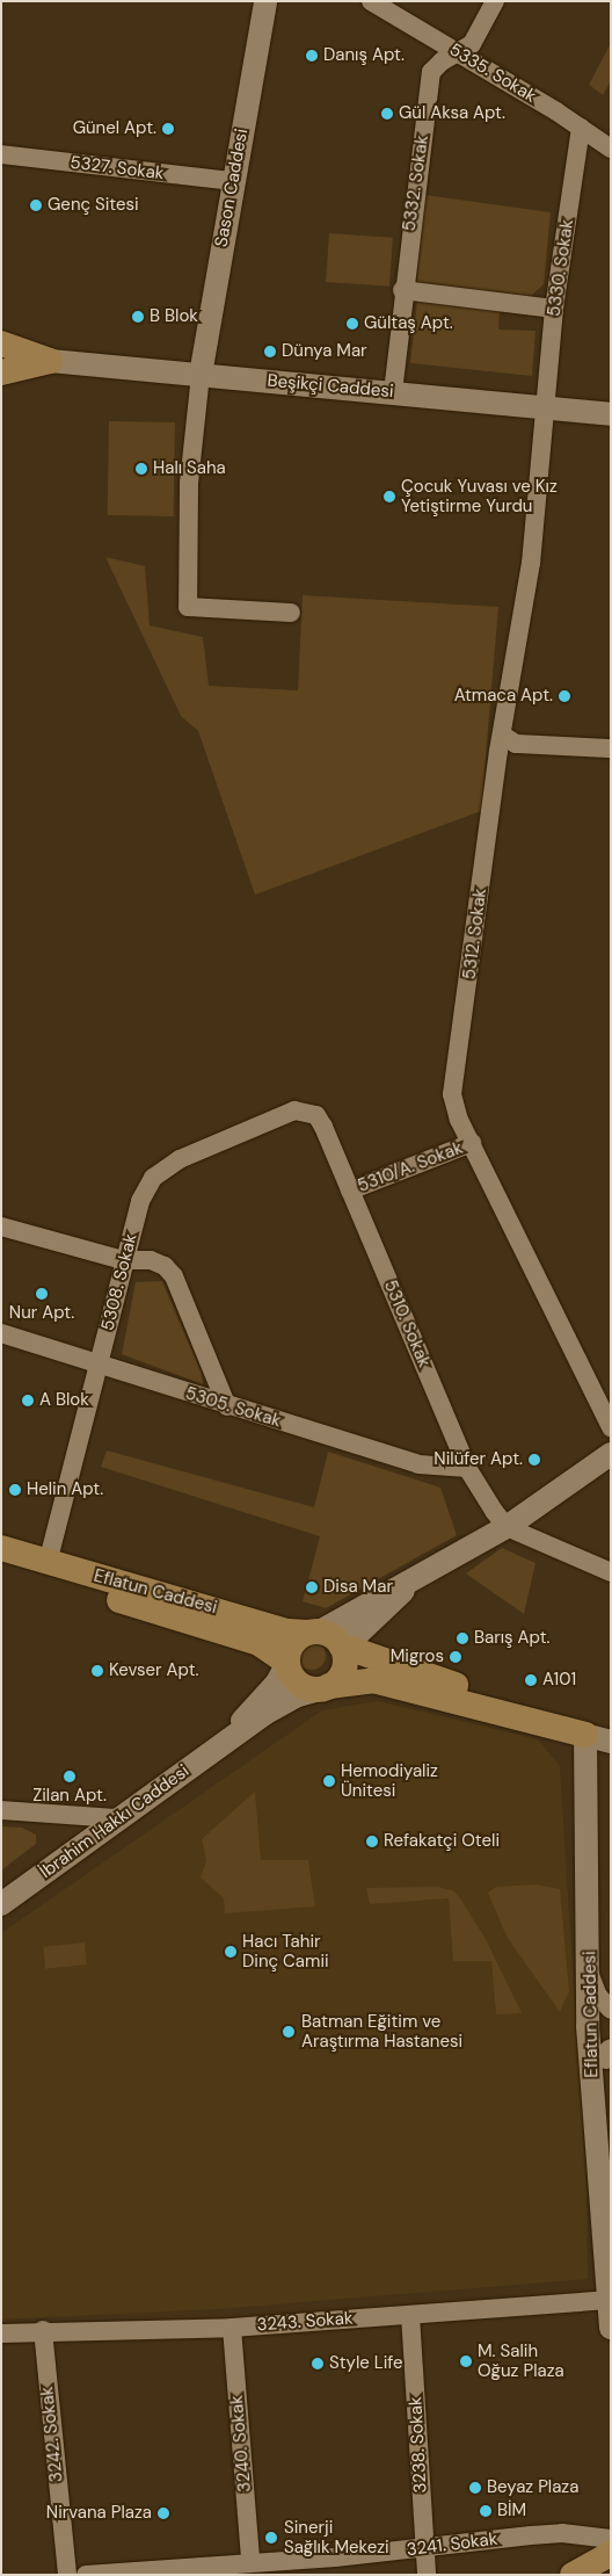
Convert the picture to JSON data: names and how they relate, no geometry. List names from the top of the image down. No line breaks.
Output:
{"streets":{"main road":["Beşikçi Caddesi","Eflatun Caddesi"],"street":["5335. Sokak","5327. Sokak","5332. Sokak","Sason Caddesi","5330. Sokak","5312. Sokak","5310/A. Sokak","5308. Sokak","5310. Sokak","5305. Sokak","İbrahim Hakkı Caddesi","3243. Sokak","3242. Sokak","3240. Sokak","3238. Sokak","3241. Sokak"]},"crossings":[["5335. Sokak","5332. Sokak"],["5335. Sokak","5330. Sokak"],["5327. Sokak","Sason Caddesi"],["5332. Sokak","Beşikçi Caddesi"],["Sason Caddesi","Beşikçi Caddesi"],["5330. Sokak","Beşikçi Caddesi"],["5330. Sokak","5312. Sokak"],["Beşikçi Caddesi","5312. Sokak"],["5312. Sokak","5310/A. Sokak"],["5310/A. Sokak","5310. Sokak"],["5308. Sokak","5310. Sokak"],["5308. Sokak","5305. Sokak"],["5308. Sokak","Eflatun Caddesi"],["5310. Sokak","5305. Sokak"],["Eflatun Caddesi","İbrahim Hakkı Caddesi"],["Eflatun Caddesi","3243. Sokak"],["3243. Sokak","3242. Sokak"],["3243. Sokak","3240. Sokak"],["3243. Sokak","3238. Sokak"],["3240. Sokak","3241. Sokak"],["3238. Sokak","3241. Sokak"]],"places":["Danış Apt.","Gül Aksa Apt.","Günel Apt.","Genç Sitesi","B Blok","Gültaş Apt.","Dünya Mar","Halı Saha","Çocuk Yuvası ve Kız Yetiştirme Yurdu","Atmaca Apt.","Nur Apt.","A Blok","Nilüfer Apt.","Helin Apt.","Disa Mar","Barış Apt.","Migros","Kevser Apt.","A101","Zilan Apt.","Hemodiyaliz Ünitesi","Refakatçi Oteli","Hacı Tahir Dinç Camii","Batman Eğitim ve Araştırma Hastanesi","M. Salih Oğuz Plaza","Style Life","Beyaz Plaza","BİM","Nirvana Plaza","Sinerji Sağlık Mekezi"]}
